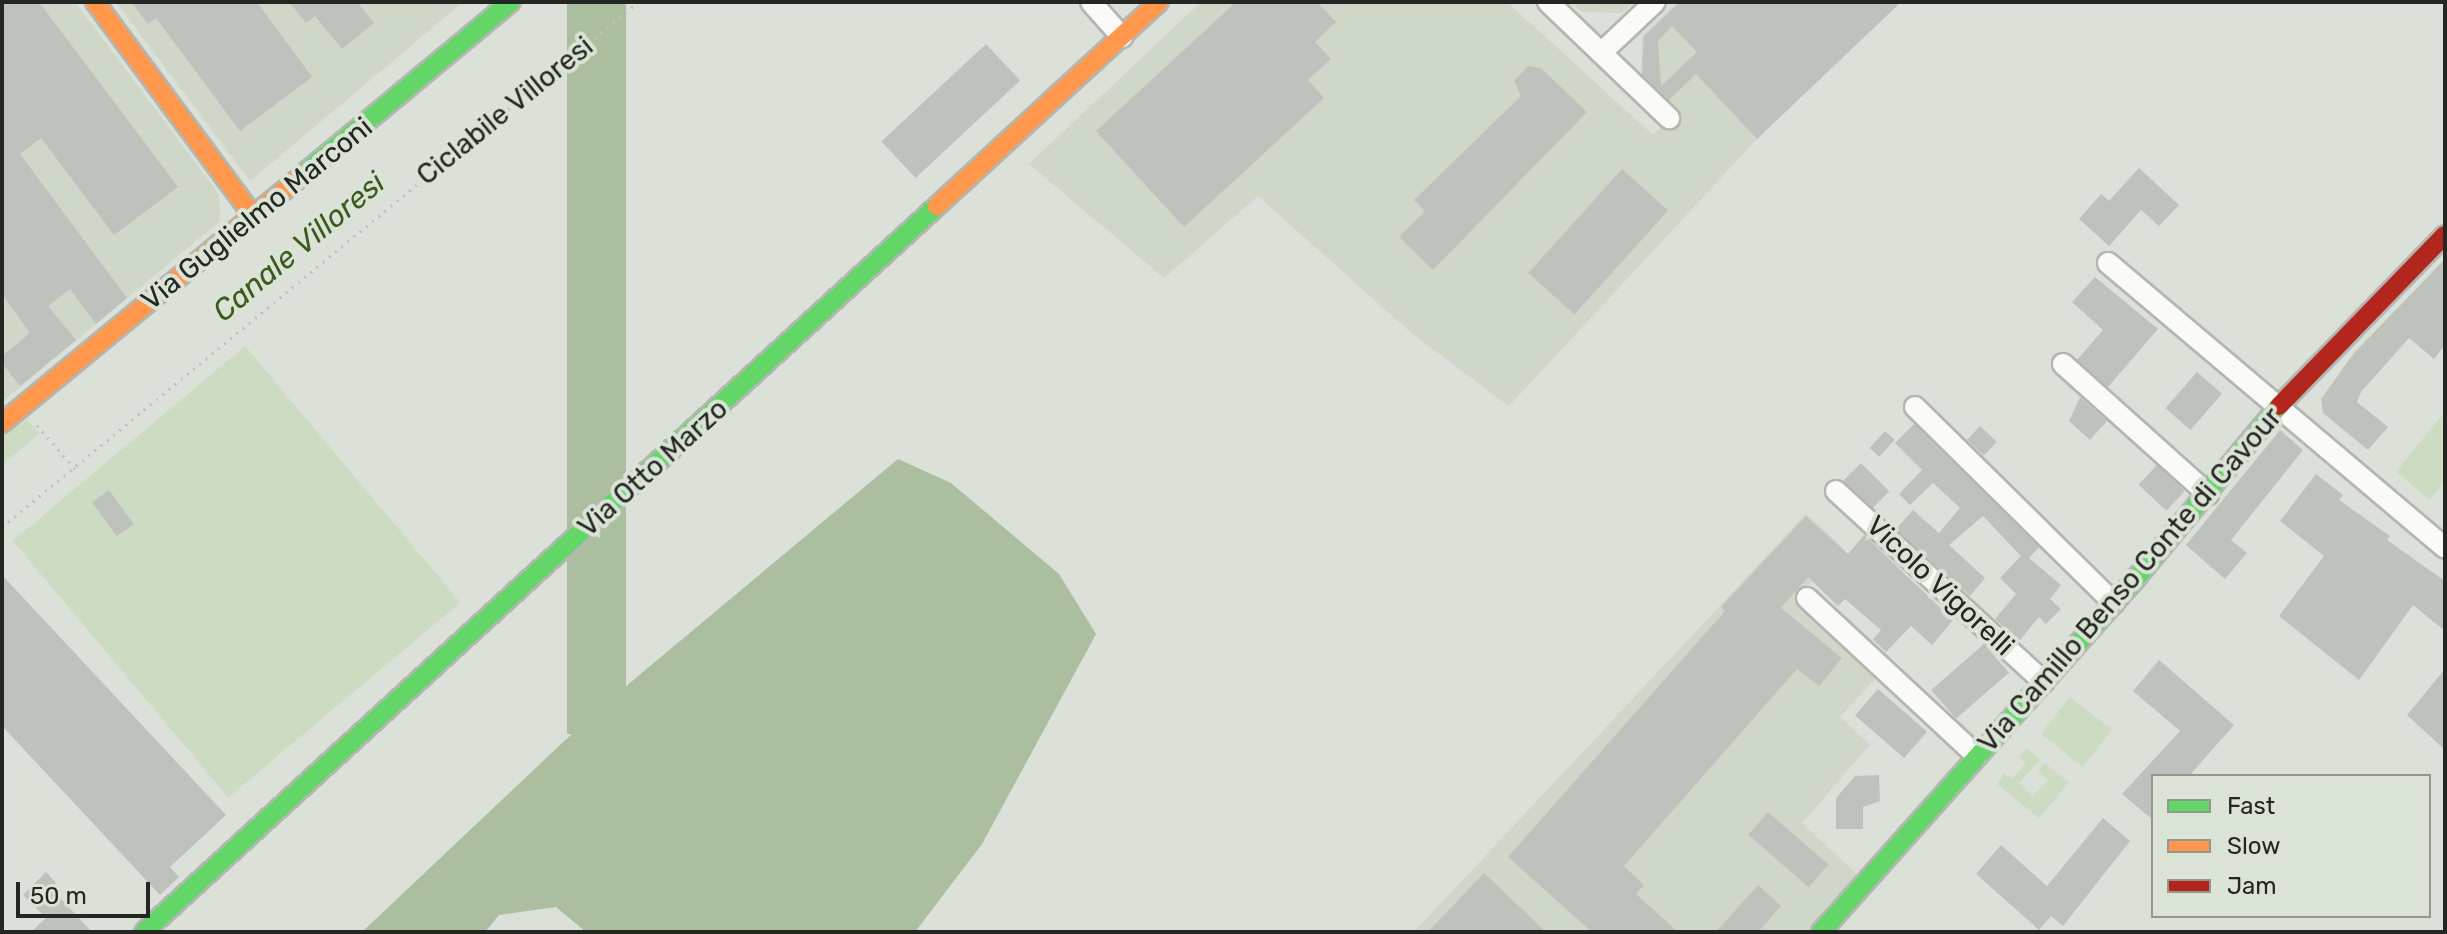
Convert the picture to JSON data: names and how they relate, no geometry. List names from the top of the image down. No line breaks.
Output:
{"streets":{"street":["Via Guglielmo Marconi","Via Otto Marzo","Via Camillo Benso Conte di Cavour","Vicolo Vigorelli"],"path":["Ciclabile Villoresi"]},"crossings":[["Via Camillo Benso Conte di Cavour","Vicolo Vigorelli"]],"water":["Canale Villoresi"],"legend":["Fast","Slow","Jam"],"scale_bar":"50 m"}
